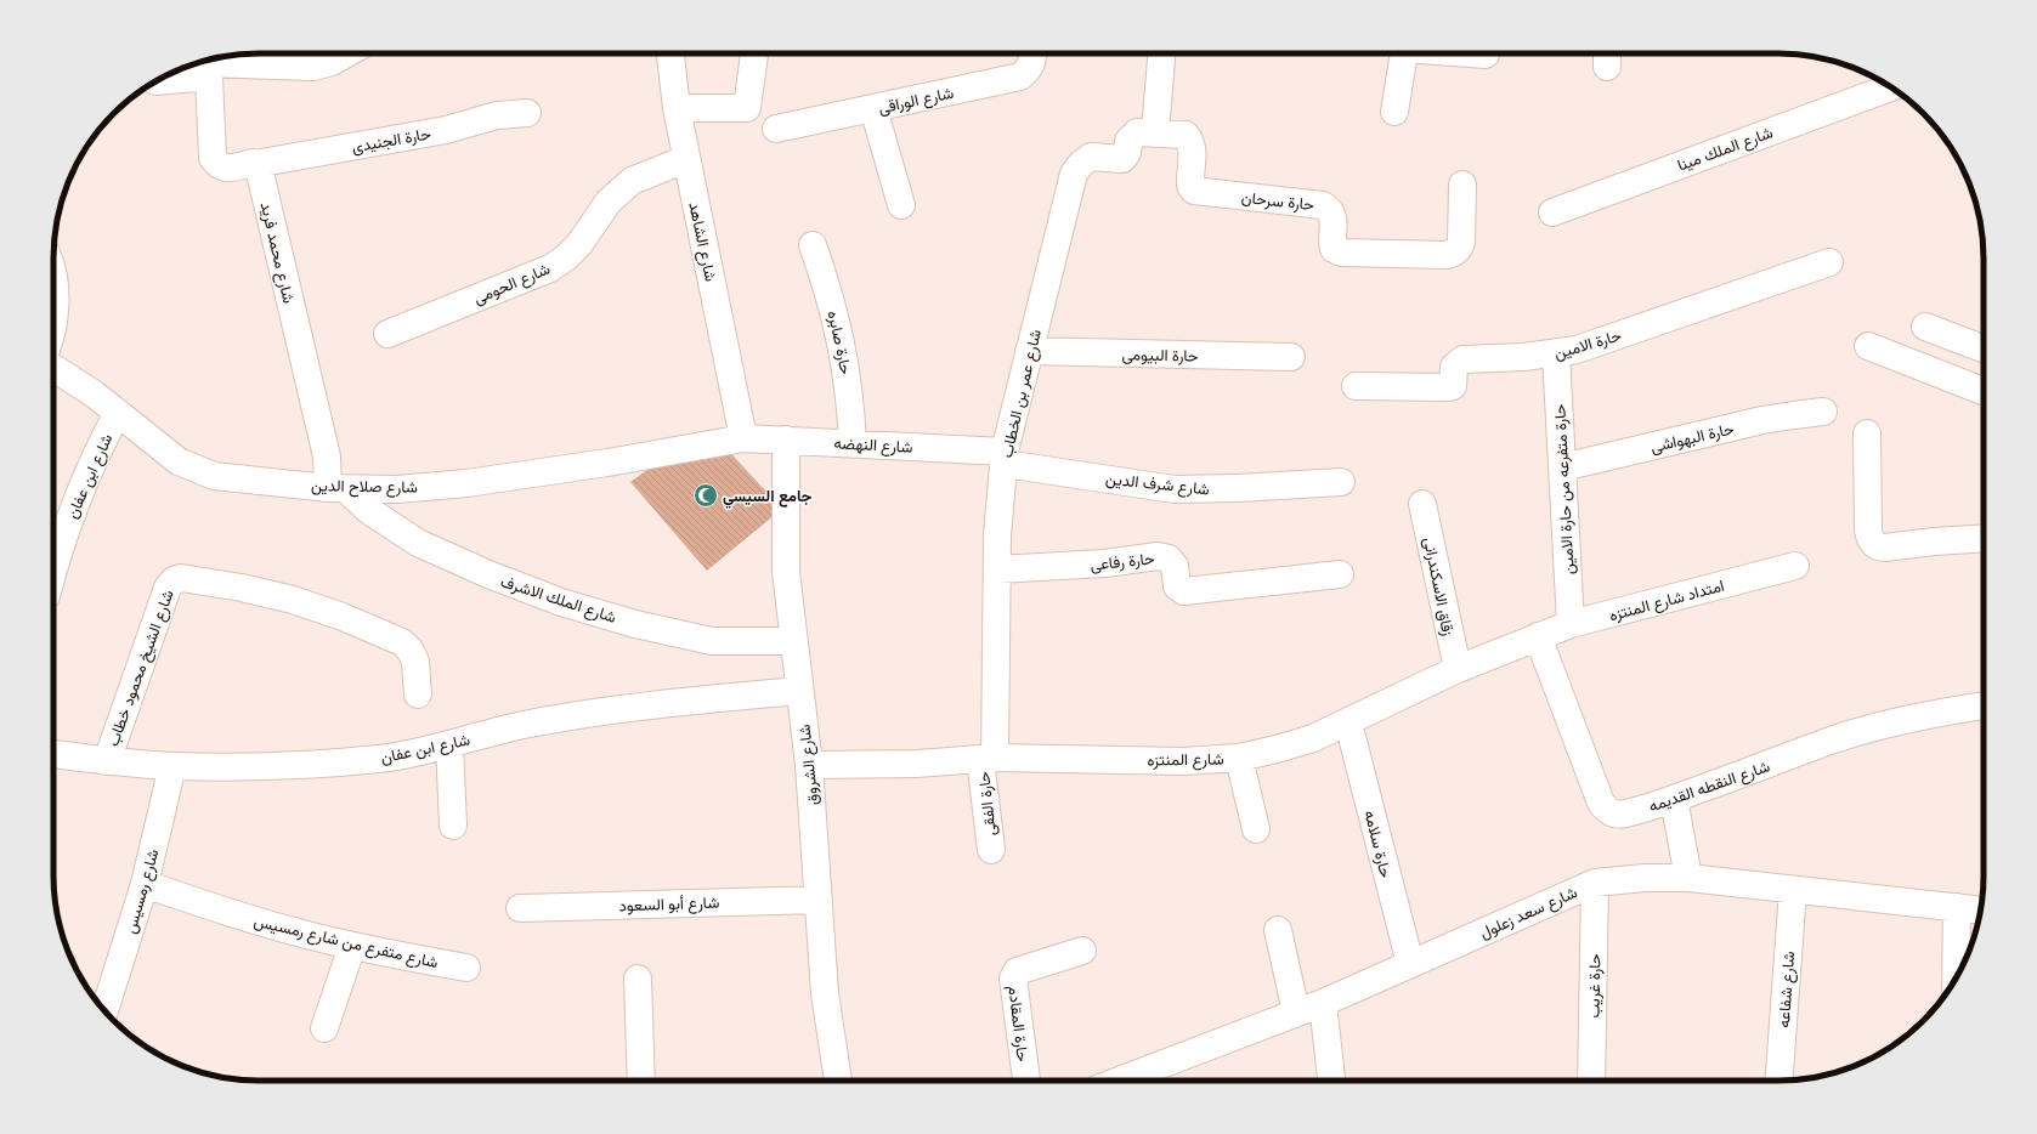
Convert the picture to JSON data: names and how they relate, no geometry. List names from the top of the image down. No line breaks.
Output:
{"streets":{"street":["شارع الوراقى","حارة الجنيدى","شارع الملك مينا","حارة سرحان","شارع الشاهد","شارع محمد فريد","شارع الحومى","حارة صابره","حارة الامين","حارة البيومى","شارع عمر بن الخطاب","حارة البهواشى","شارع النهضه","شارع ابن عفان","شارع شرف الدين","شارع صلاح الدين","حارة متفرعه من حارة الامين","حارة رفاعى","زقاق الاسكندرانى","شارع الملك الاشرف","امتداد شارع المنتزه","شارع الشيخ محمود خطاب","شارع المنتزه","شارع الشروق","شارع النقطه القديمه","حارة الفقى","حارة سلامه","شارع رمسيس","شارع أبو السعود","شارع سعد زعلول","شارع متفرع من شارع رمسيس","حارة غريب","شارع شفاعه","حارة المقادم"]},"crossings":[["حارة الجنيدى","شارع محمد فريد"],["حارة سرحان","شارع عمر بن الخطاب"],["شارع الشاهد","شارع الحومى"],["شارع الشاهد","شارع النهضه"],["شارع الشاهد","شارع صلاح الدين"],["شارع محمد فريد","شارع صلاح الدين"],["شارع محمد فريد","شارع الملك الاشرف"],["حارة صابره","شارع النهضه"],["حارة الامين","حارة متفرعه من حارة الامين"],["حارة البيومى","شارع عمر بن الخطاب"],["شارع عمر بن الخطاب","شارع النهضه"],["شارع عمر بن الخطاب","شارع شرف الدين"],["شارع عمر بن الخطاب","حارة رفاعى"],["شارع عمر بن الخطاب","شارع المنتزه"],["شارع عمر بن الخطاب","حارة الفقى"],["حارة البهواشى","حارة متفرعه من حارة الامين"],["شارع النهضه","شارع شرف الدين"],["شارع النهضه","شارع صلاح الدين"],["شارع النهضه","شارع الشروق"],["شارع ابن عفان","شارع صلاح الدين"],["شارع ابن عفان","شارع الشيخ محمود خطاب"],["شارع ابن عفان","شارع الشروق"],["شارع ابن عفان","شارع رمسيس"],["شارع صلاح الدين","شارع الملك الاشرف"],["حارة متفرعه من حارة الامين","امتداد شارع المنتزه"],["زقاق الاسكندرانى","شارع المنتزه"],["شارع الملك الاشرف","شارع الشروق"],["امتداد شارع المنتزه","شارع المنتزه"],["امتداد شارع المنتزه","شارع النقطه القديمه"],["شارع المنتزه","شارع الشروق"],["شارع المنتزه","شارع النقطه القديمه"],["شارع المنتزه","حارة الفقى"],["شارع المنتزه","حارة سلامه"],["شارع الشروق","شارع أبو السعود"],["حارة سلامه","شارع سعد زعلول"],["شارع رمسيس","شارع متفرع من شارع رمسيس"],["شارع سعد زعلول","حارة غريب"],["شارع سعد زعلول","شارع شفاعه"]],"places":{"mosque":["جامع السيسي"]}}
